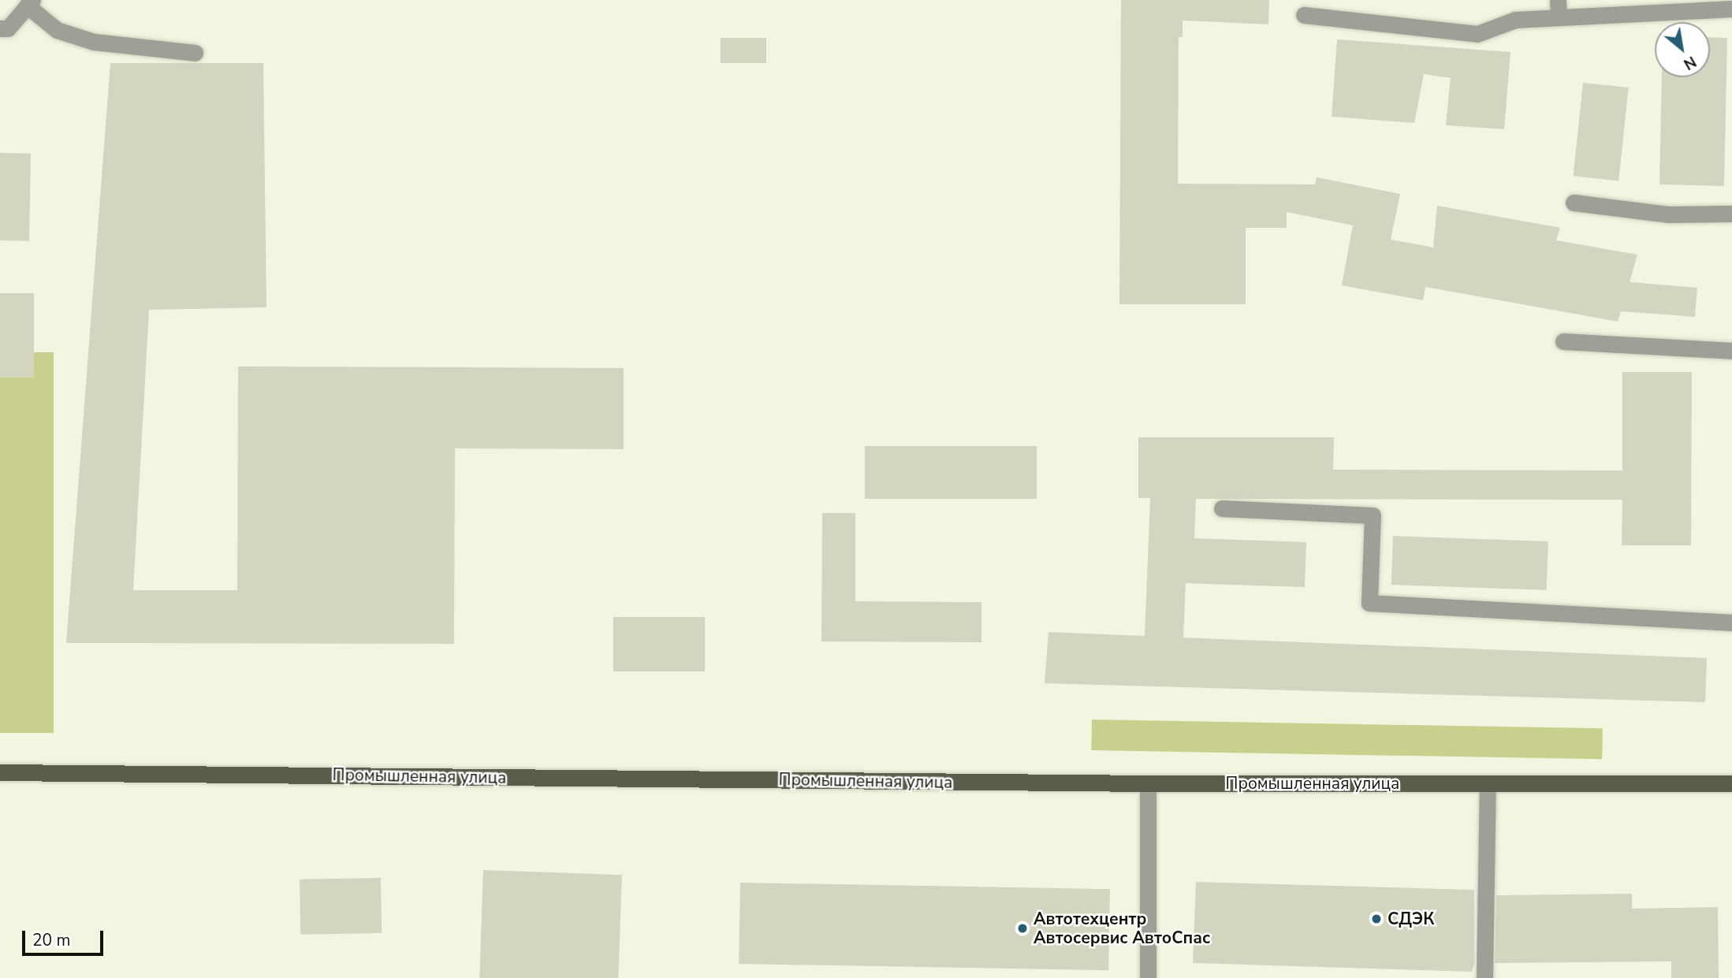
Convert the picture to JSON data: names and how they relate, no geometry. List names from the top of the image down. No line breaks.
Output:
{"streets":{"main road":["Промышленная улица"]},"places":["СДЭК","Автотехцентр Автосервис АвтоСпас"],"scale_bar":"20 m","north":"bottom right"}
